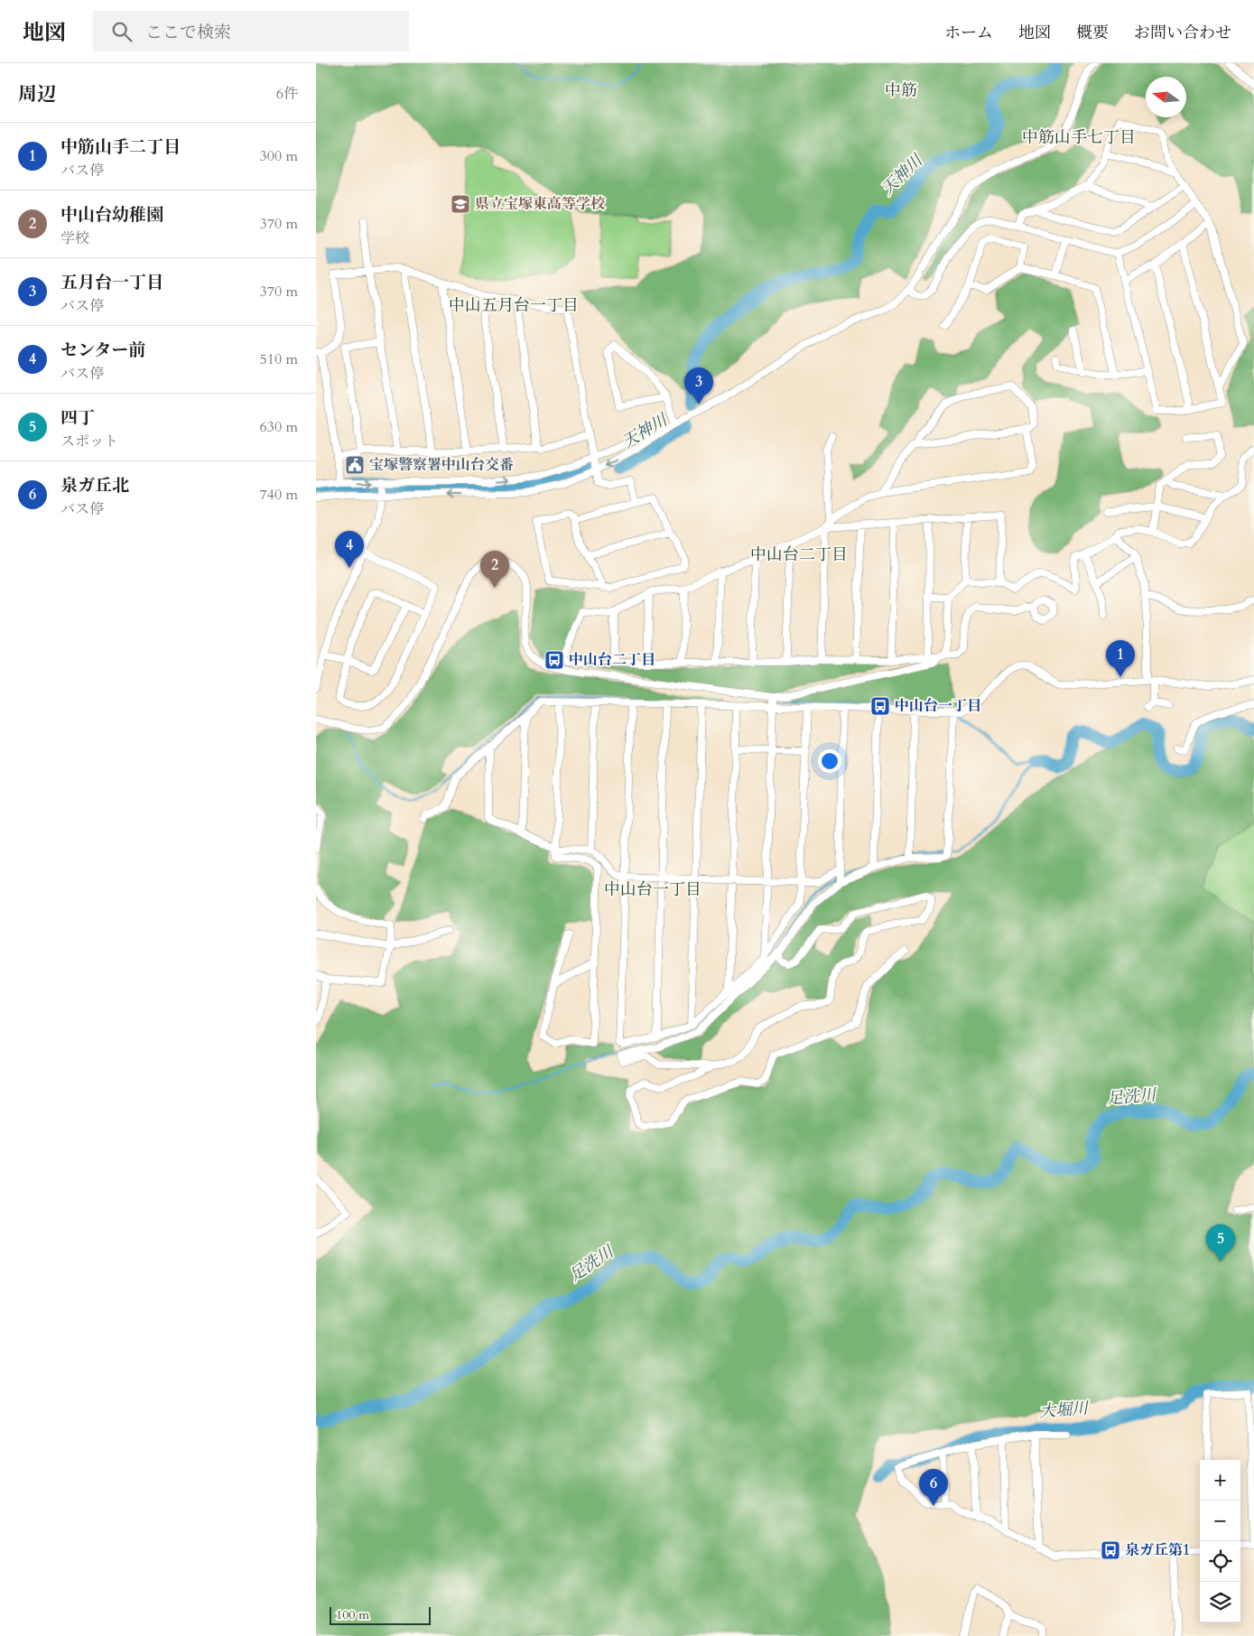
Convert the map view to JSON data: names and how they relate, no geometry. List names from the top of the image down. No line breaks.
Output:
{"districts":["中筋","中筋山手七丁目","中山五月台一丁目","中山台二丁目","中山台一丁目"],"water":["天神川","足洗川","大堀川"],"places":{"school or university":["県立宝塚東高等学校"],"public building":["宝塚警察署中山台交番"],"bus stop":["中山台二丁目","中山台一丁目","泉ガ丘第1"]},"scale_bar":"100 m","north":"left","page":{"header":"地図","search":"ここで検索","nav":["ホーム","地図","概要","お問い合わせ"],"heading":["周辺","6件"],"list":[{"mark":"1","name":"中筋山手二丁目","note":"バス停","value":"300 m"},{"mark":"2","name":"中山台幼稚園","note":"学校","value":"370 m"},{"mark":"3","name":"五月台一丁目","note":"バス停","value":"370 m"},{"mark":"4","name":"センター前","note":"バス停","value":"510 m"},{"mark":"5","name":"四丁","note":"スポット","value":"630 m"},{"mark":"6","name":"泉ガ丘北","note":"バス停","value":"740 m"}],"pins":["3","4","2","1","5","6"],"map_buttons":["+","−"],"scale":"100 m"}}
